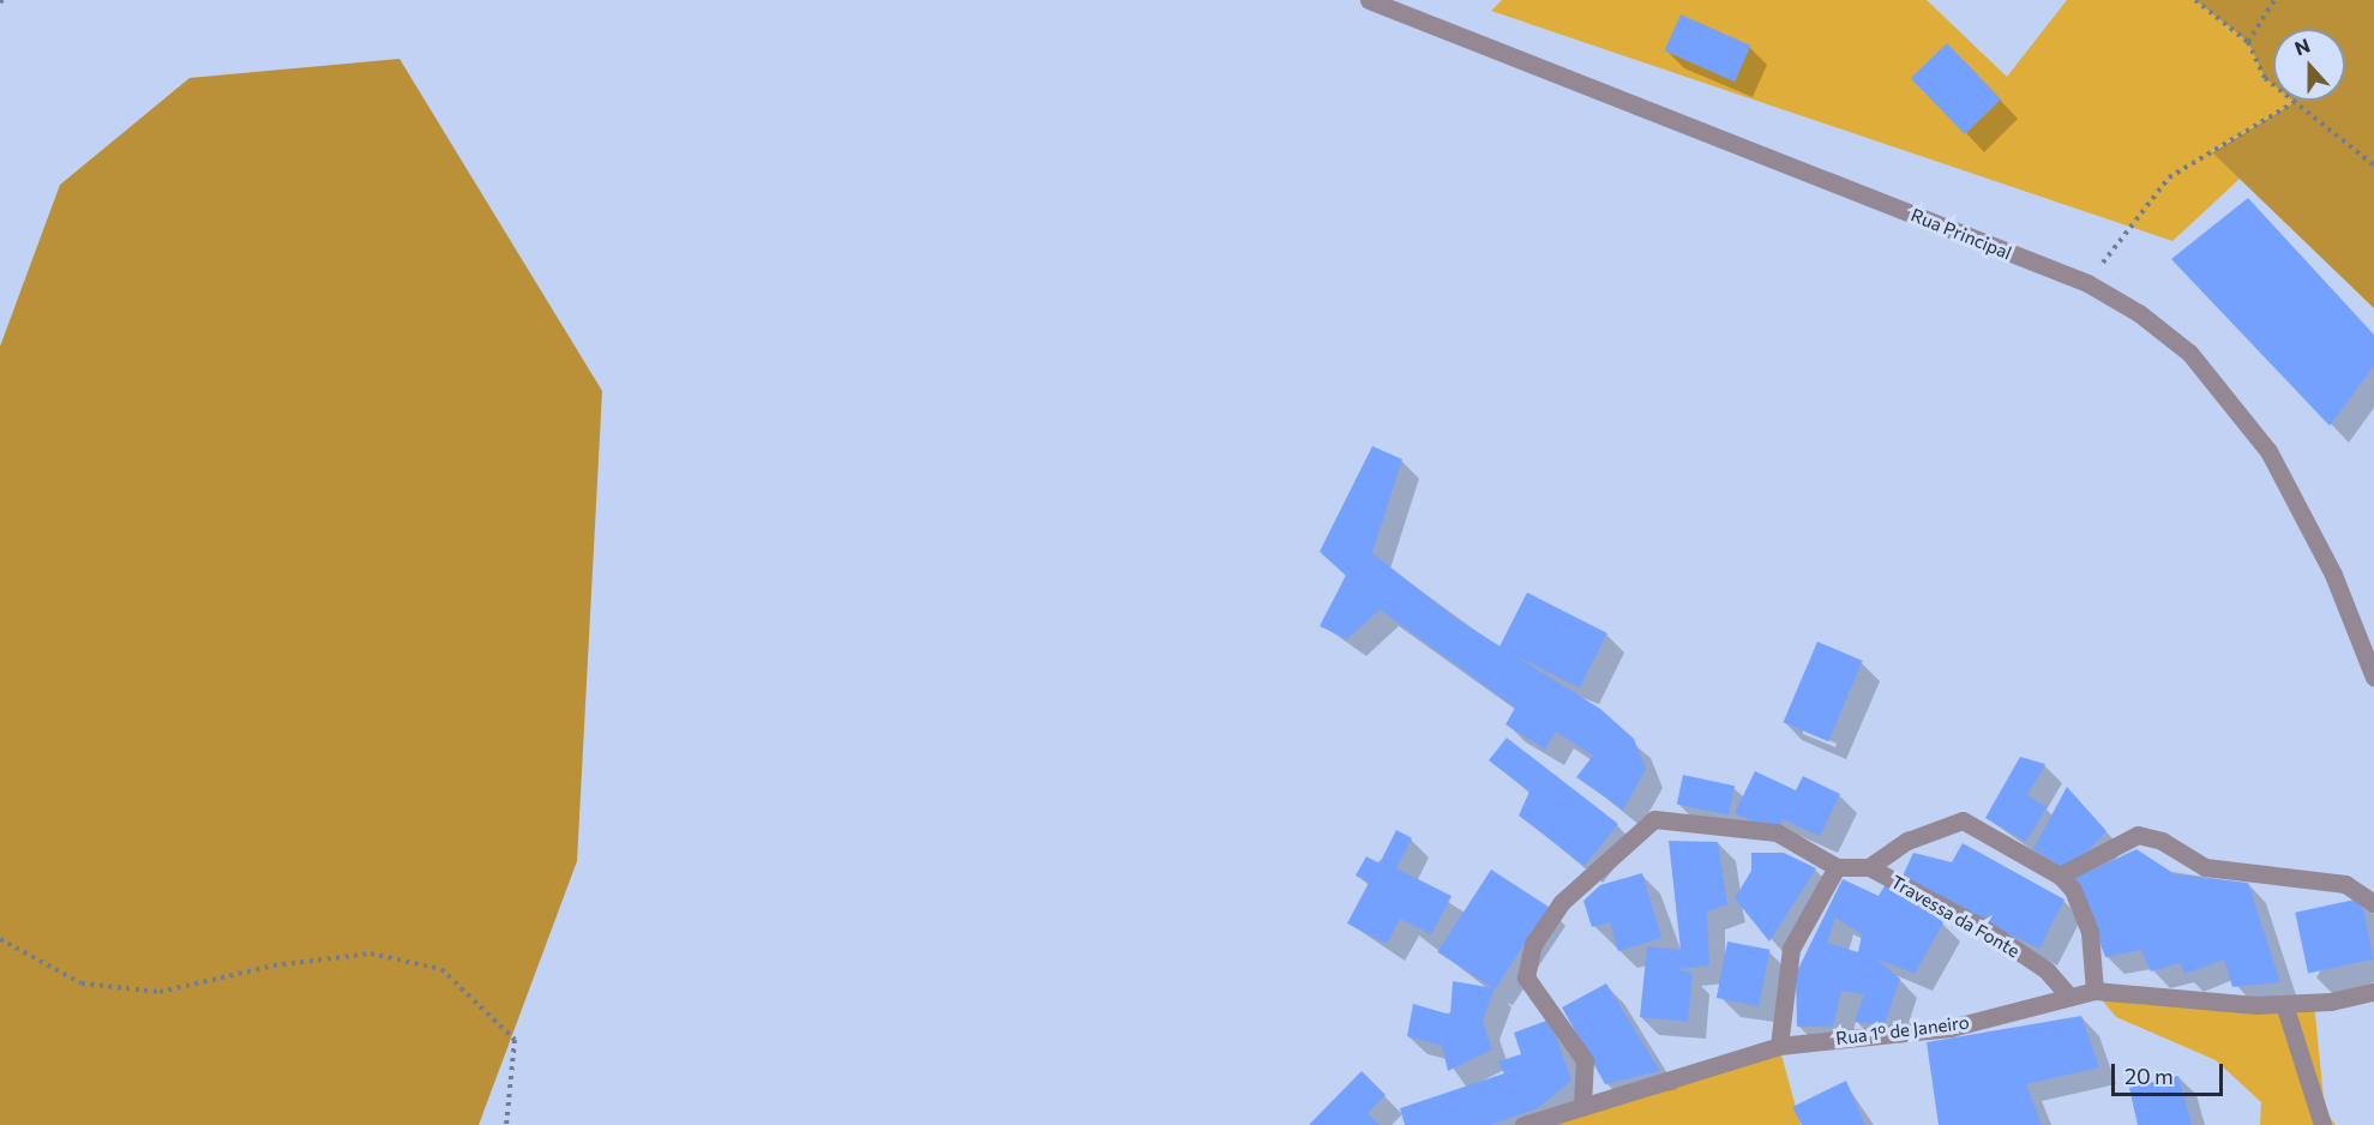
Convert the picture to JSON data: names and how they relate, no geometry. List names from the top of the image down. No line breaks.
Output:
{"streets":{"street":["Rua Principal","Travessa da Fonte","Rua 1º de Janeiro"]},"crossings":[["Travessa da Fonte","Rua 1º de Janeiro"]],"scale_bar":"20 m","north":"top"}
